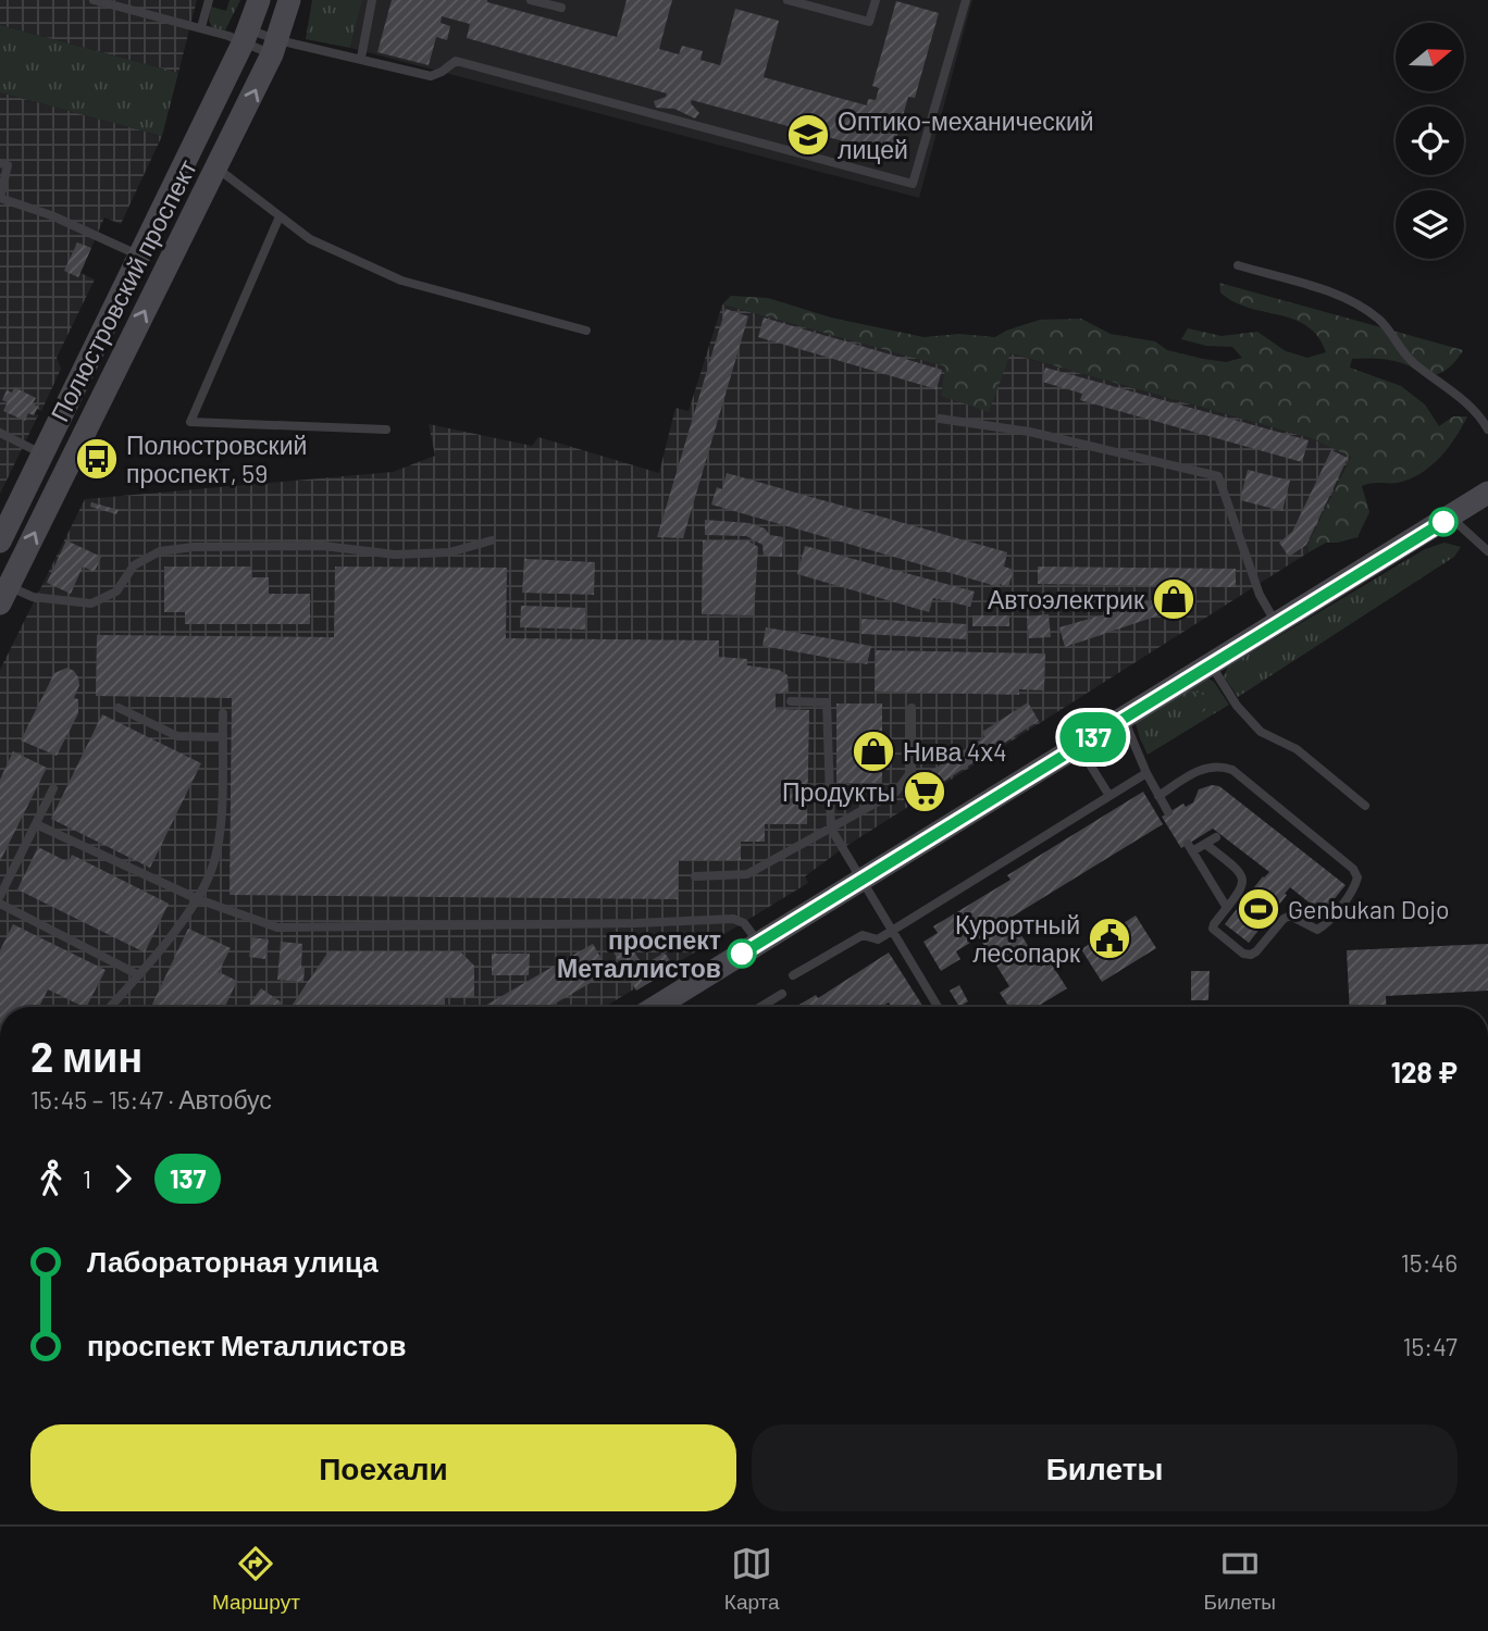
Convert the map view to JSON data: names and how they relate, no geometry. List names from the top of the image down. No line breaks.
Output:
{"streets":{"main road":["Полюстровский проспект"]},"places":{"school or university":["Оптико-механический лицей"],"bus stop":["Полюстровский проспект, 59"],"shop":["Автоэлектрик","Нива 4х4"],"supermarket":["Продукты"],"sports":["Genbukan Dojo"],"public building":["Курортный лесопарк"],"other":["проспект Металлистов"]},"lines":["bus line 137"],"north":"right","page":{"on_map":"137","heading":["2 мин","15:45 – 15:47 · Автобус","128 ₽"],"legs":["1","137"],"list":[{"name":"Лабораторная улица","value":"15:46"},{"name":"проспект Металлистов","value":"15:47"}],"buttons":["Поехали","Билеты"],"tabs":["Маршрут","Карта","Билеты"]}}
